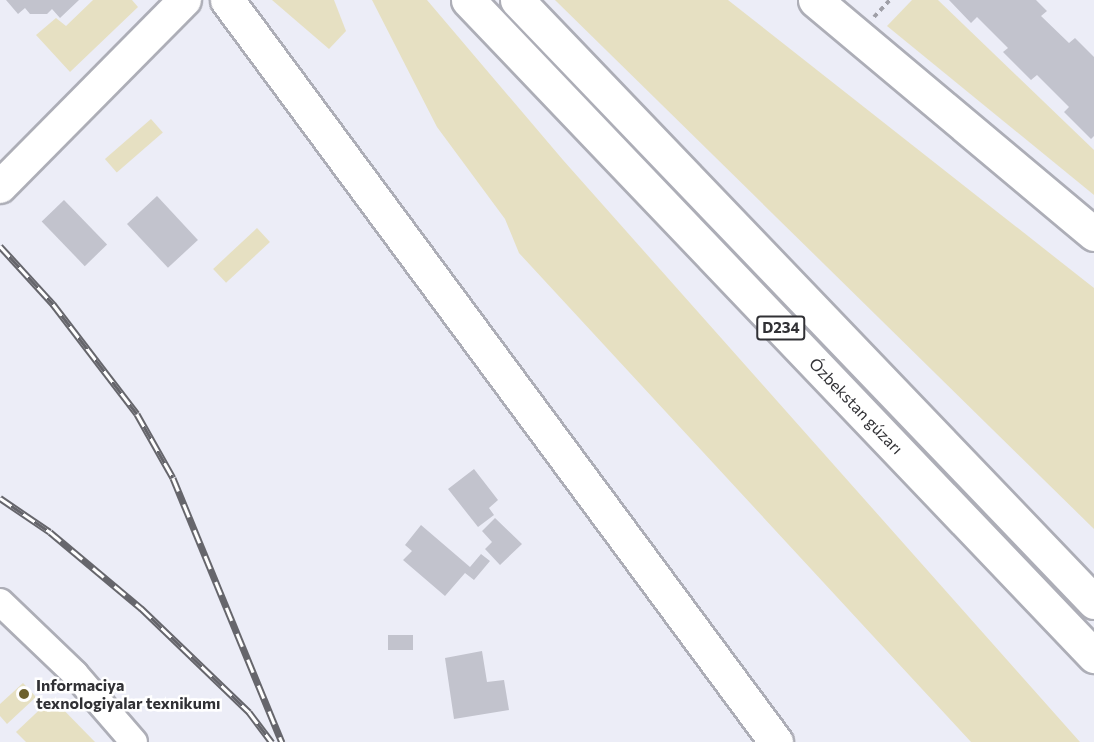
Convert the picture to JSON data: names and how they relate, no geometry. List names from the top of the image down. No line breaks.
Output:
{"streets":{"main road":["D234","Ózbekstan gúzarı"]},"places":["Informaciya texnologiyalar texnikumı"]}
